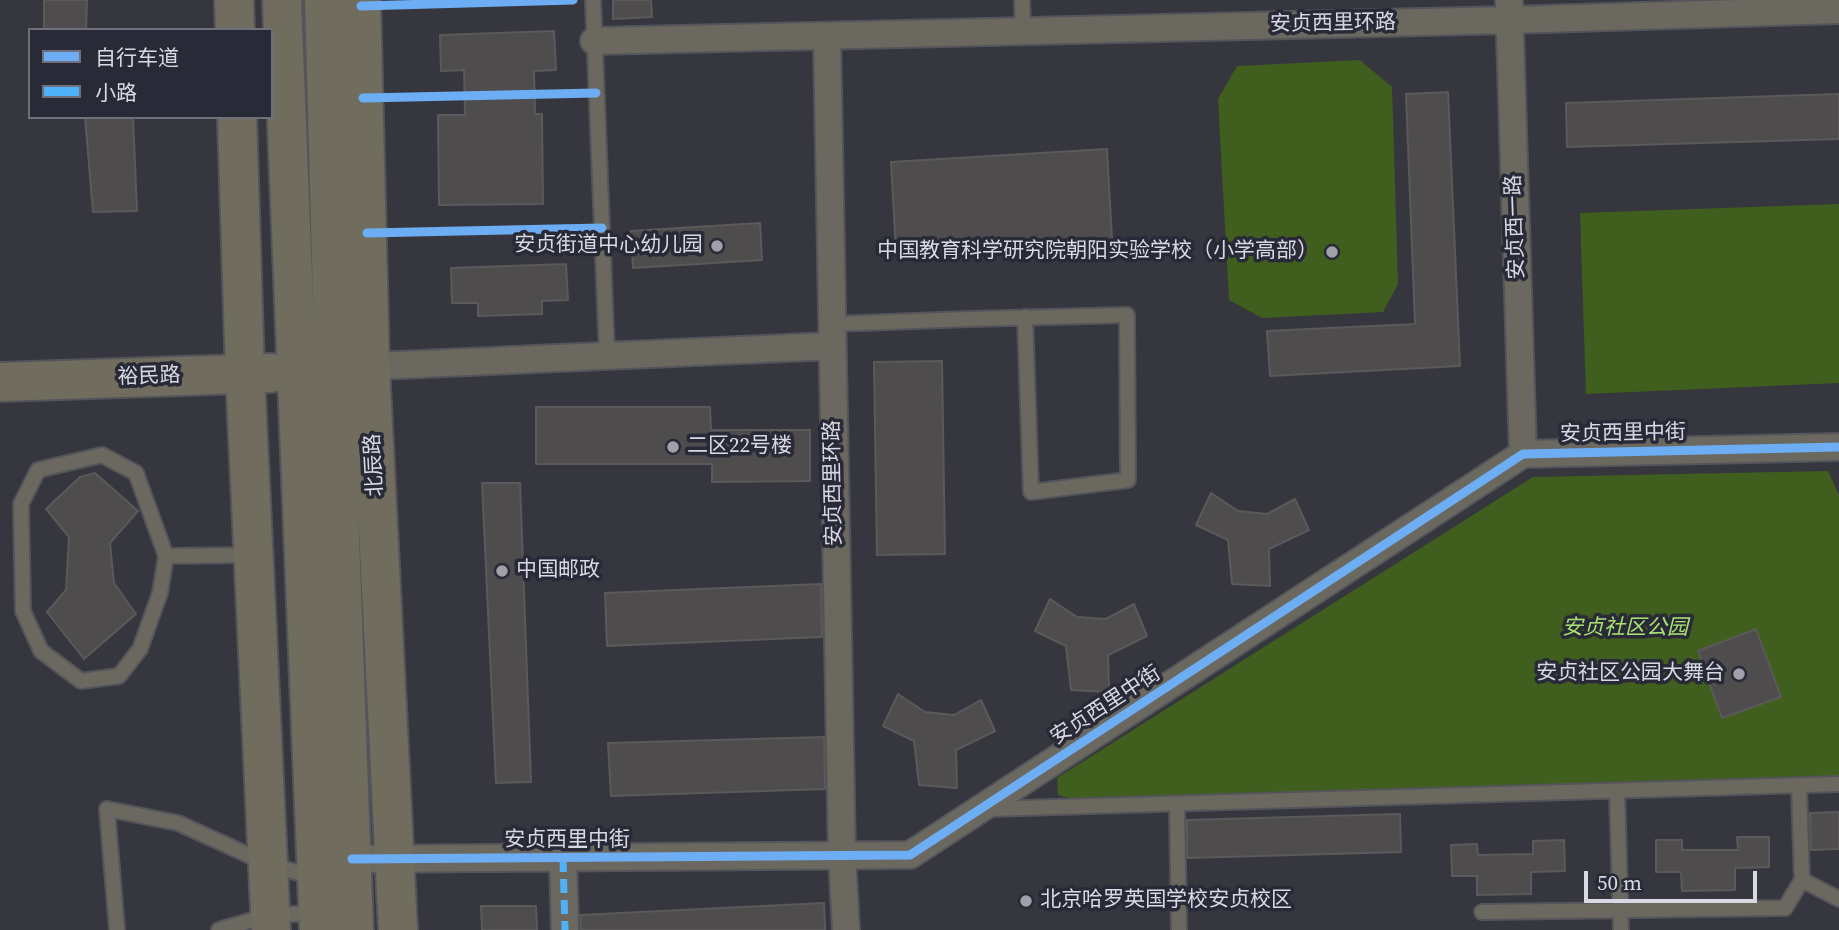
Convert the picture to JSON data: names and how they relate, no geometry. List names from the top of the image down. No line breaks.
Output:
{"streets":{"street":["安贞西里环路","安贞西一路","裕民路","安贞西里中街","北辰路"]},"crossings":[["安贞西里环路","安贞西一路"],["安贞西里环路","安贞西里中街"],["安贞西一路","安贞西里中街"],["裕民路","北辰路"],["安贞西里中街","北辰路"]],"parks":["安贞社区公园"],"places":["安贞街道中心幼儿园","中国教育科学研究院朝阳实验学校（小学高部）","二区22号楼","中国邮政","安贞社区公园大舞台","北京哈罗英国学校安贞校区"],"legend":["自行车道","小路"],"scale_bar":"50 m"}
